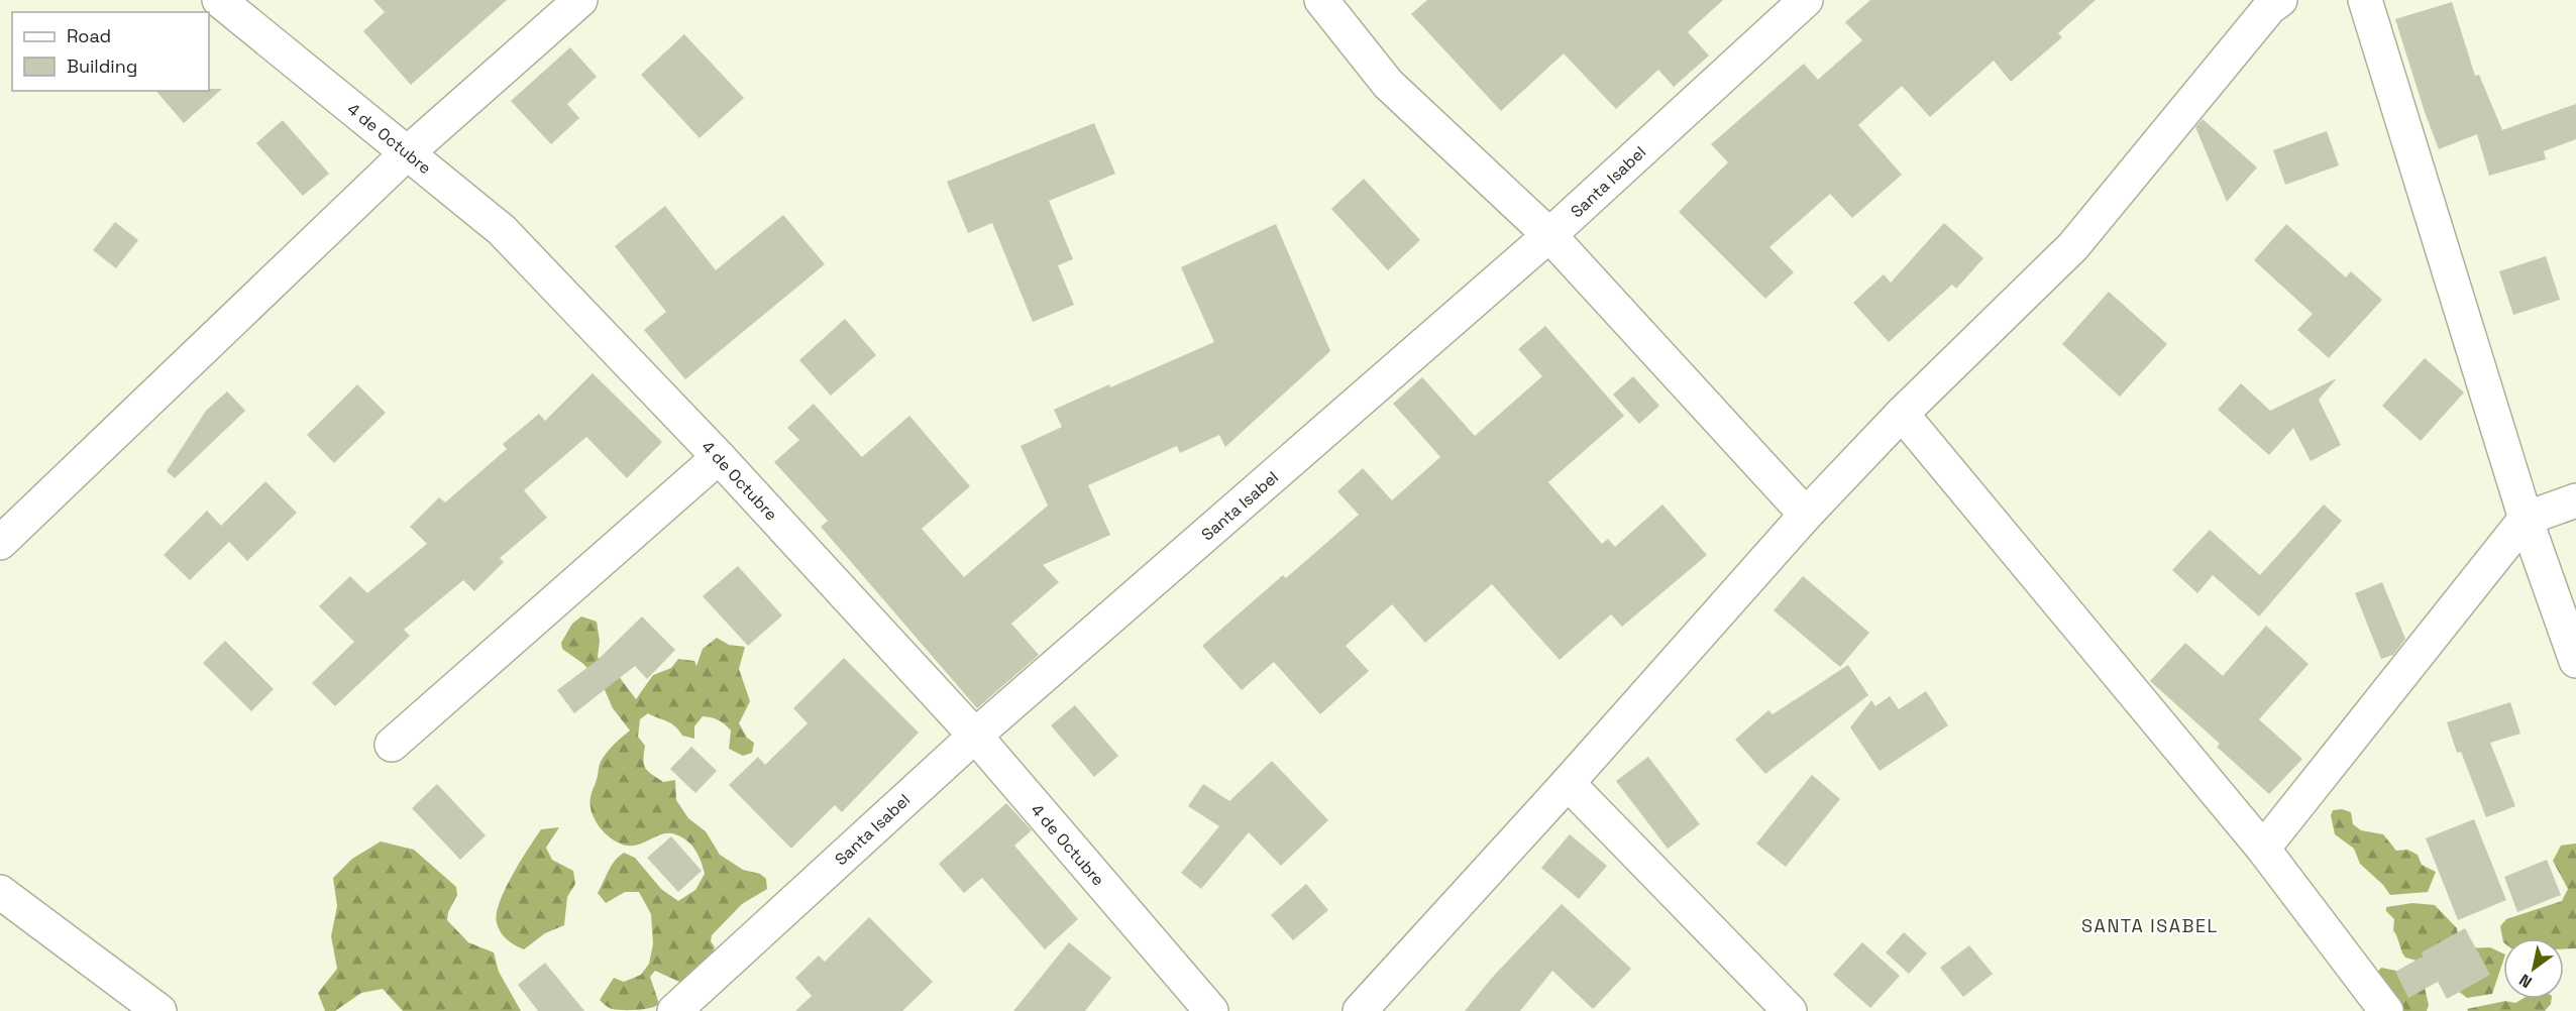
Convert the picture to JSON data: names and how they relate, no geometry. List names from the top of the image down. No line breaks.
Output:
{"streets":{"street":["4 de Octubre","Santa Isabel"]},"crossings":[["4 de Octubre","Santa Isabel"]],"districts":["SANTA ISABEL"],"legend":["Road","Building"],"north":"bottom left"}
